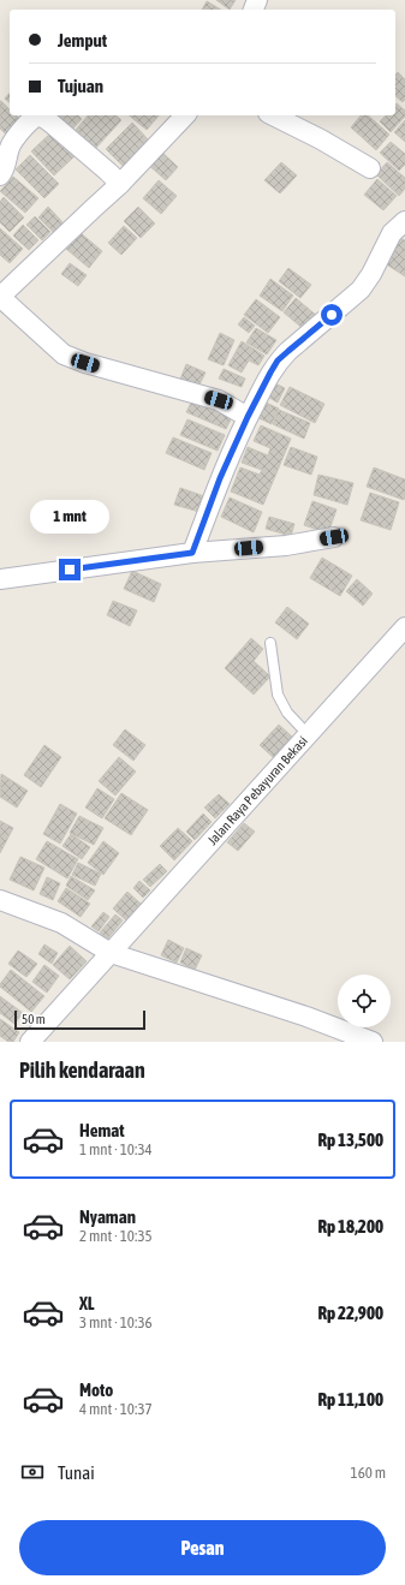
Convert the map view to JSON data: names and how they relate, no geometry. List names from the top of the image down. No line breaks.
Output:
{"streets":{"street":["Jalan Raya Pebayuran Bekasi"]},"scale_bar":"50 m","page":{"banner":["Jemput","Tujuan"],"bubble":"1 mnt","scale":"50 m","heading":"Pilih kendaraan","list":[{"name":"Hemat","note":"1 mnt · 10:34","value":"Rp 13,500"},{"name":"Nyaman","note":"2 mnt · 10:35","value":"Rp 18,200"},{"name":"XL","note":"3 mnt · 10:36","value":"Rp 22,900"},{"name":"Moto","note":"4 mnt · 10:37","value":"Rp 11,100"}],"pay":["Tunai","160 m"],"buttons":"Pesan"}}
